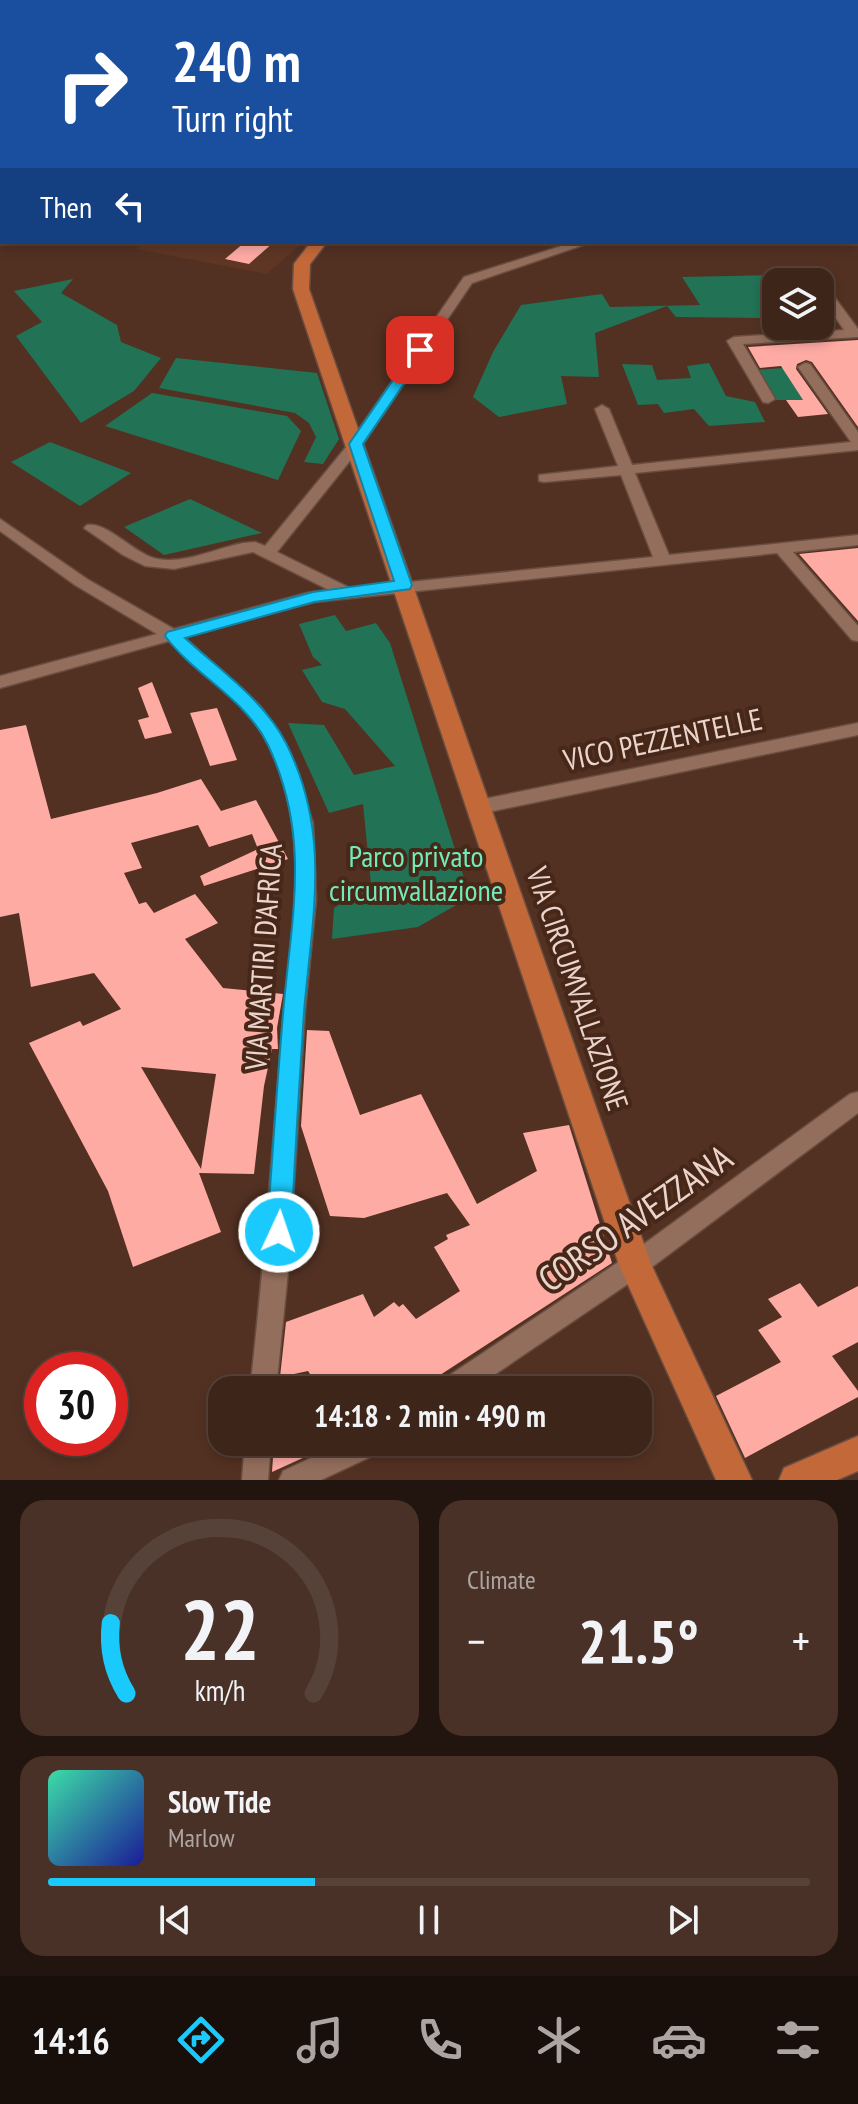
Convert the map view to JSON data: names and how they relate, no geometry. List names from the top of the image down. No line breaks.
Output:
{"streets":{"main road":["VIA CIRCUMVALLAZIONE"],"street":["VICO PEZZENTELLE","VIA MARTIRI D'AFRICA","CORSO AVEZZANA"]},"crossings":[["VICO PEZZENTELLE","VIA CIRCUMVALLAZIONE"],["VIA CIRCUMVALLAZIONE","CORSO AVEZZANA"]],"parks":["Parco privato circumvallazione"],"page":{"turn":["240 m","Turn right"],"then":"Then","limit":"30","trip":"14:18 · 2 min · 490 m","tile":"Climate","heat":["−","21.5°","+"],"song":["Slow Tide","Marlow"],"tabs":"14:16","gauge":["22","km/h"]}}
